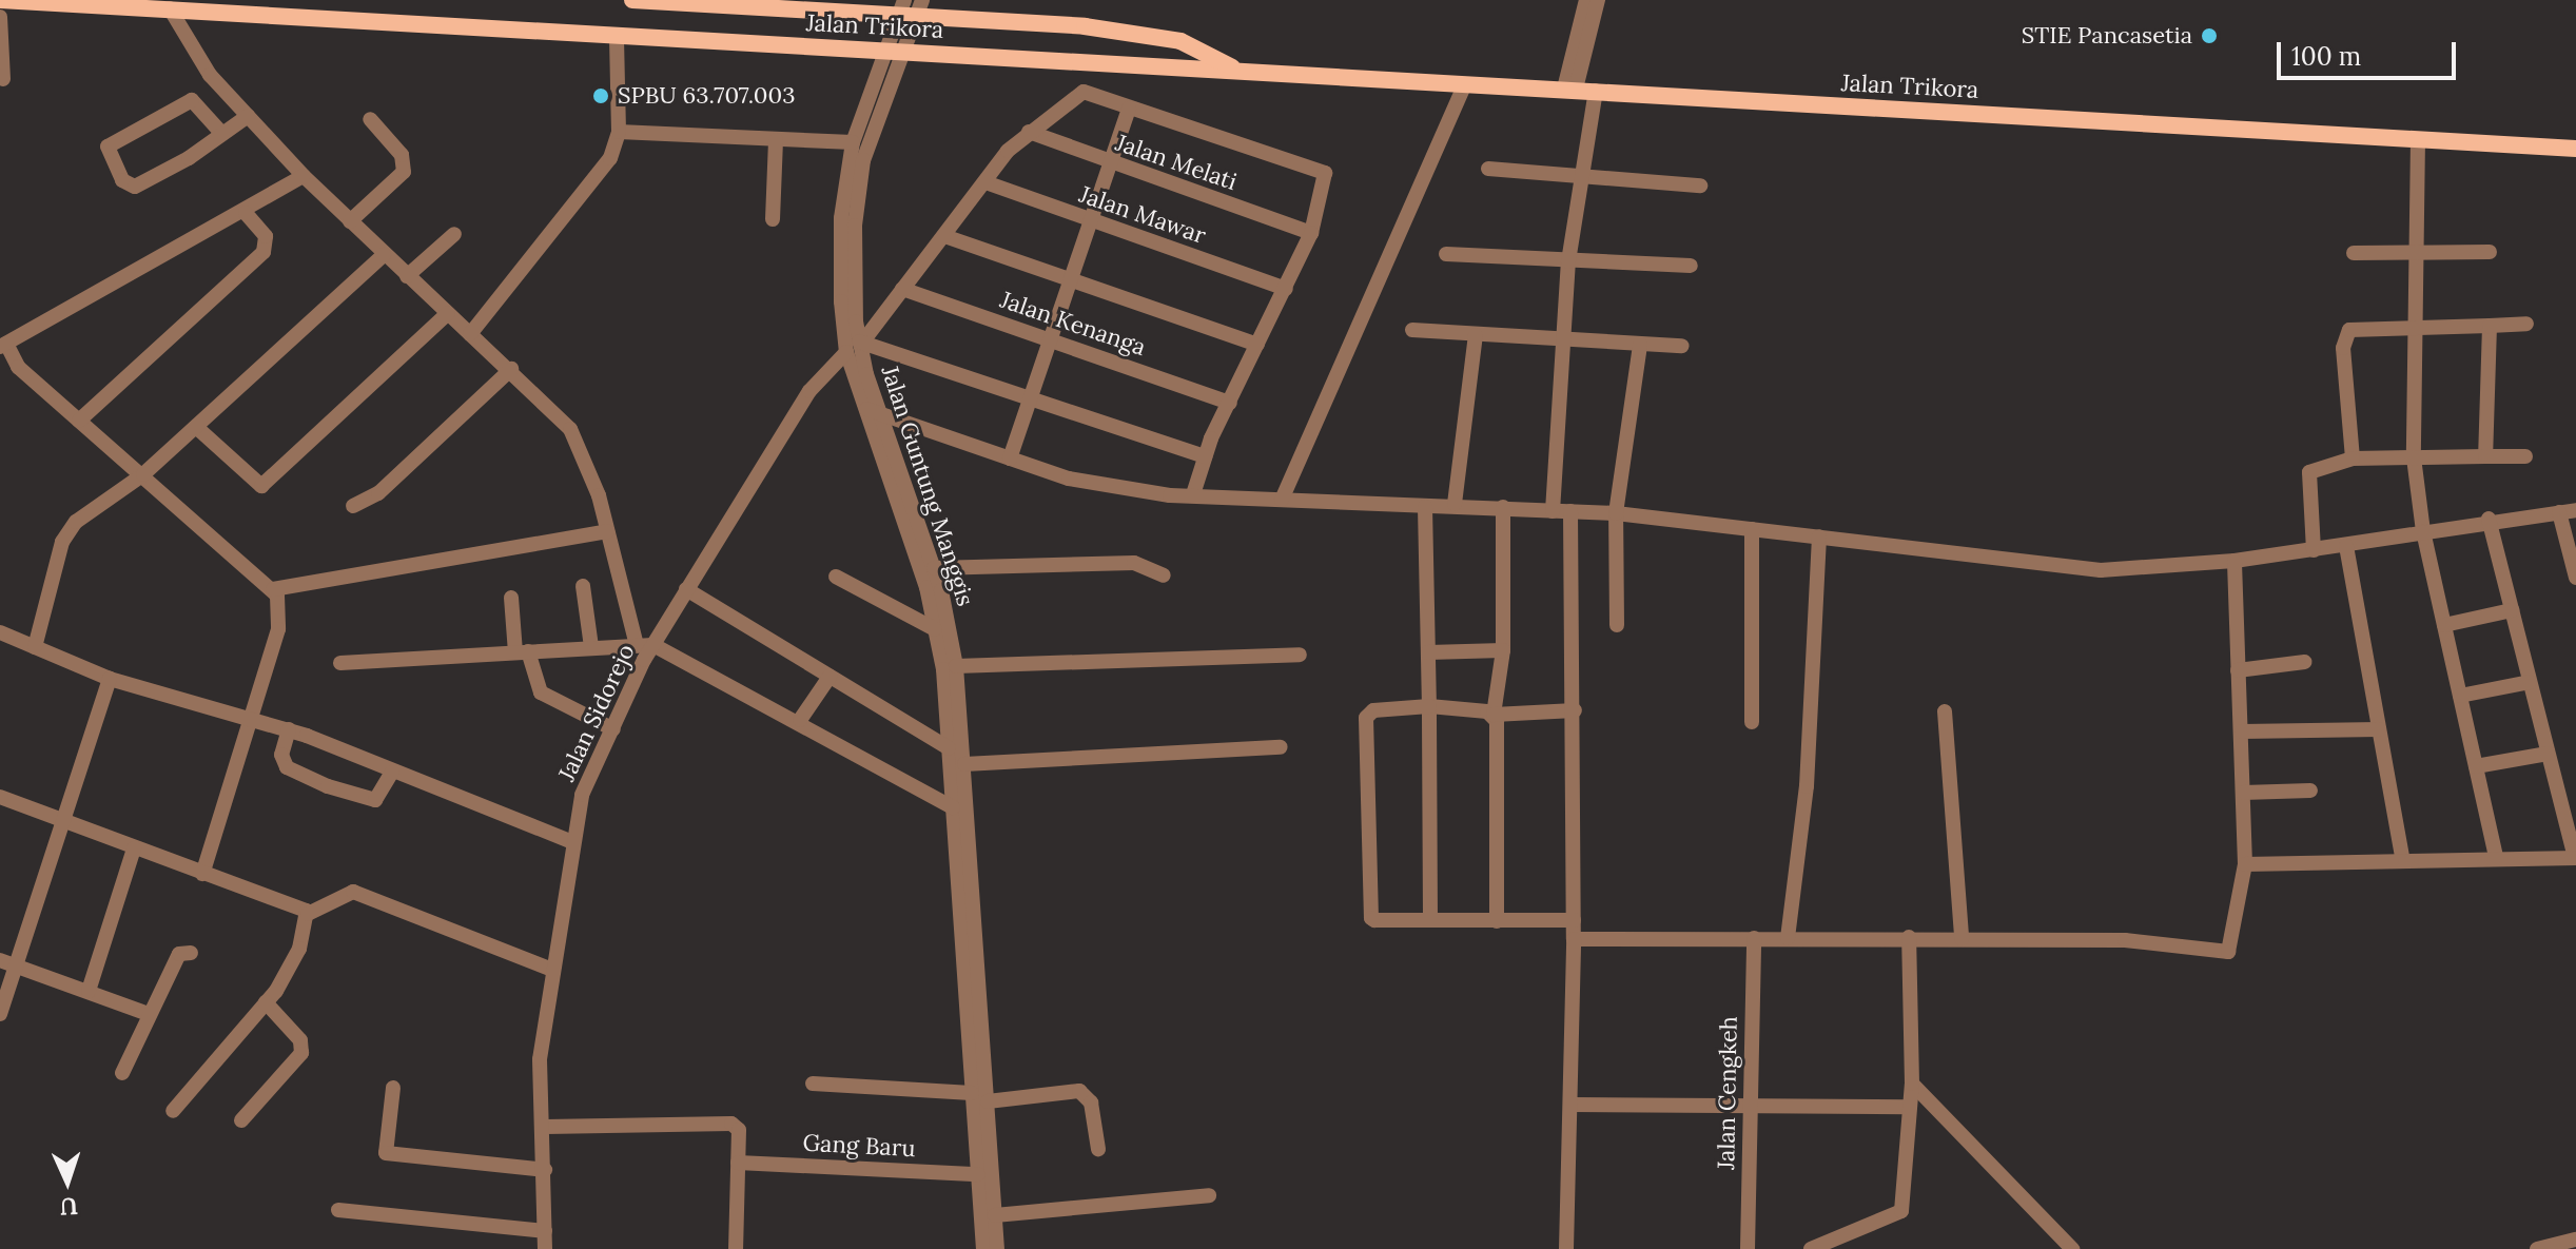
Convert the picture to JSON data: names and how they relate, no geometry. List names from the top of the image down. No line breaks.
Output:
{"streets":{"main road":["Jalan Trikora"],"street":["Jalan Melati","Jalan Mawar","Jalan Kenanga","Jalan Guntung Manggis","Jalan Sidorejo","Jalan Cengkeh","Gang Baru"]},"crossings":[["Jalan Trikora","Jalan Guntung Manggis"],["Jalan Melati","Jalan Sidorejo"],["Jalan Mawar","Jalan Sidorejo"],["Jalan Kenanga","Jalan Sidorejo"],["Jalan Guntung Manggis","Jalan Sidorejo"],["Jalan Guntung Manggis","Gang Baru"]],"places":["STIE Pancasetia","SPBU 63.707.003"],"scale_bar":"100 m","north":"bottom"}
